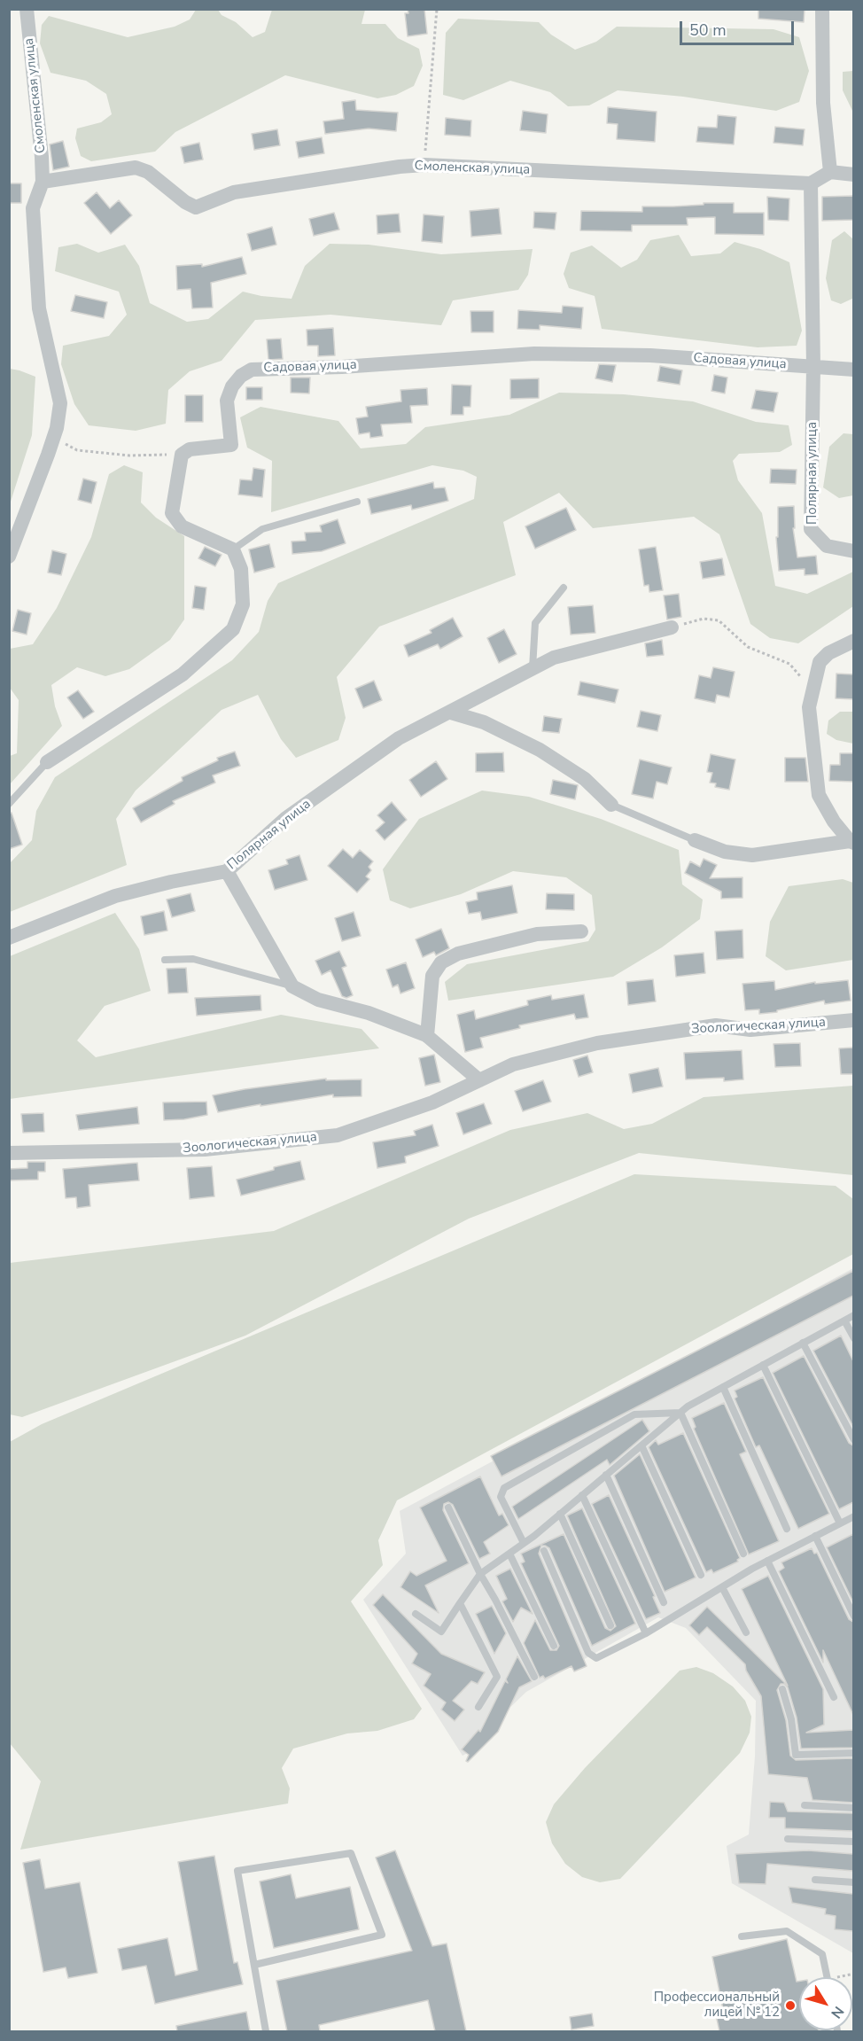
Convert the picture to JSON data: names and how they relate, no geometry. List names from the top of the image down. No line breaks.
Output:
{"streets":{"street":["Смоленская улица","Садовая улица","Полярная улица","Зоологическая улица"]},"crossings":[["Смоленская улица","Полярная улица"],["Садовая улица","Полярная улица"]],"places":["Профессиональный лицей № 12"],"scale_bar":"50 m","north":"bottom right"}
